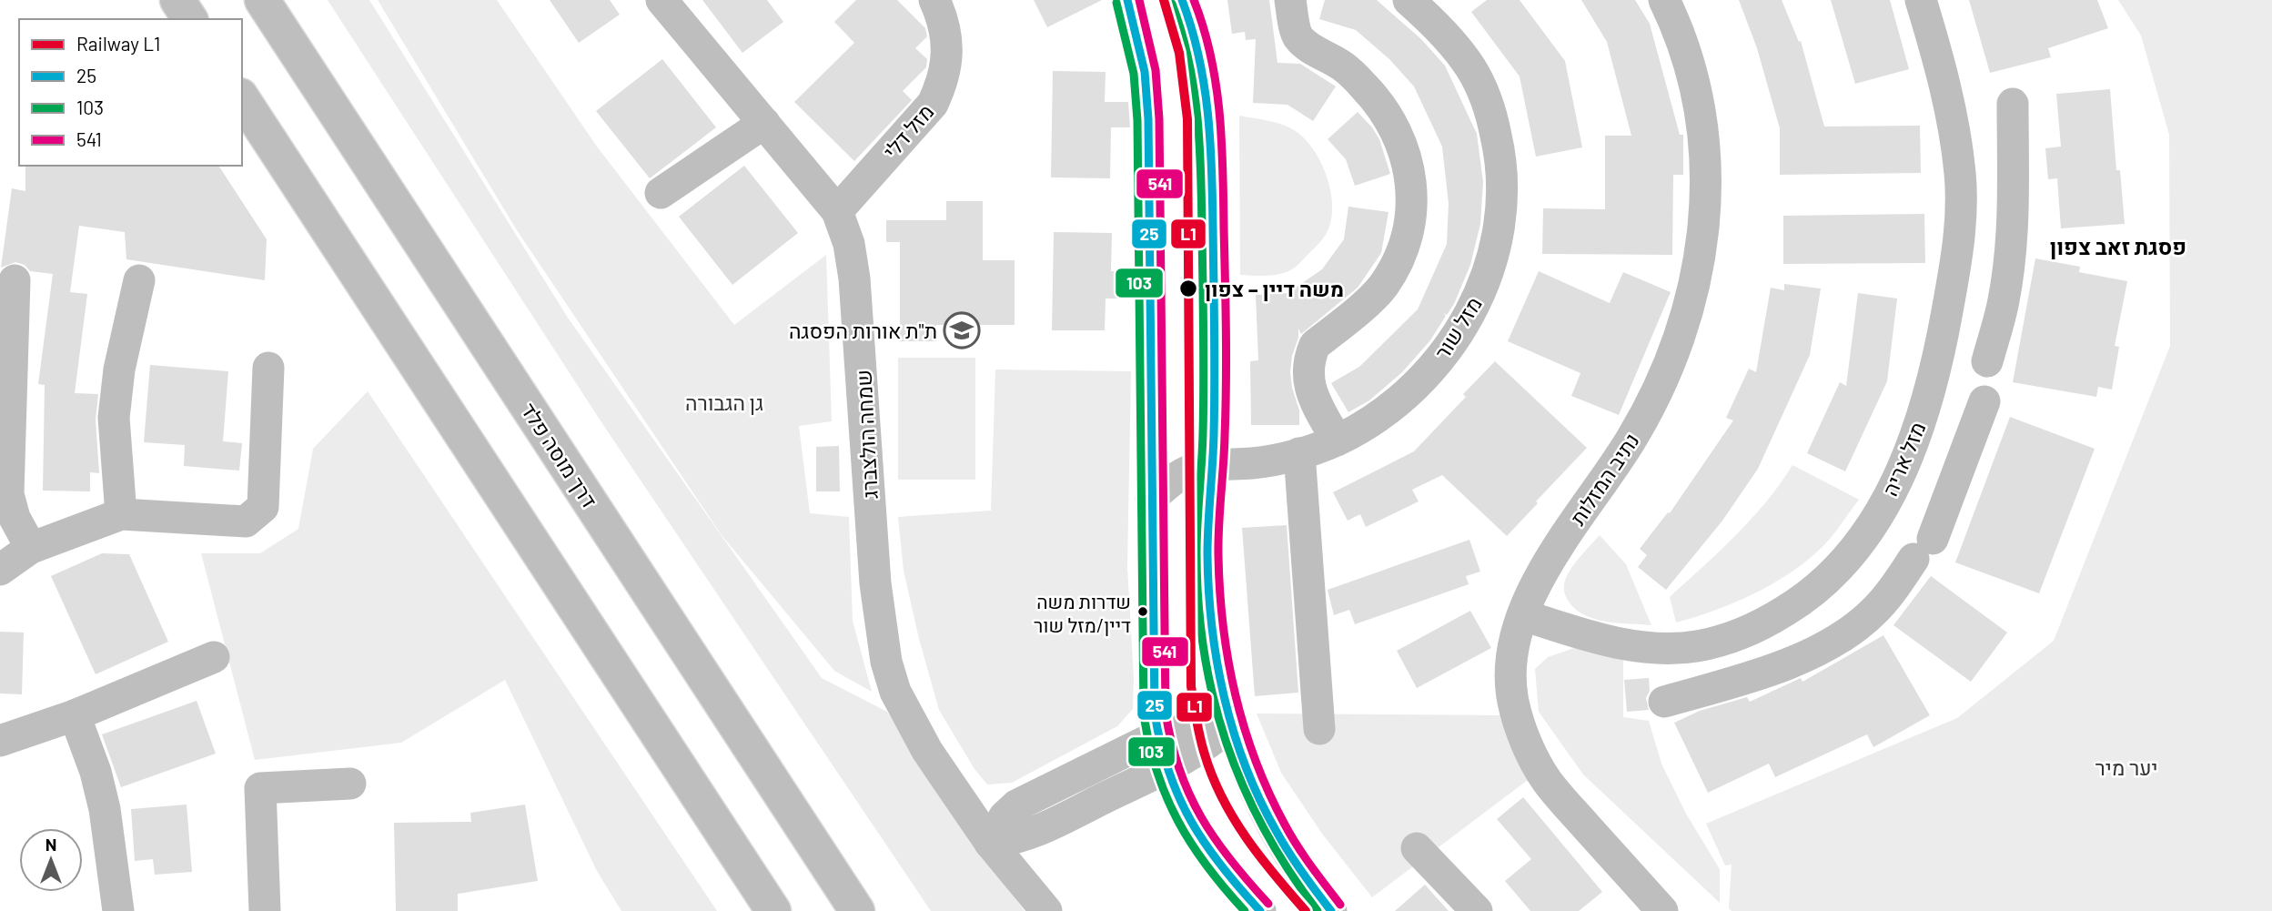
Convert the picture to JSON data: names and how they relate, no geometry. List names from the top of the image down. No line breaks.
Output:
{"streets":{"highway":["דרך מוסה פלד"],"street":["מזל דלי","מזל שור","שמחה הולצברג","מזל אריה","נתיב המזלות"]},"crossings":[["מזל דלי","שמחה הולצברג"],["מזל אריה","נתיב המזלות"]],"districts":["פסגת זאב צפון"],"parks":["גן הגבורה","יער מיר"],"places":{"other":["משה דיין – צפון","שדרות משה דיין/מזל שור"],"school or university":["ת\"ת אורות הפסגה"]},"lines":["rail line L1","transit line 25","transit line 541","transit line 103"],"legend":["Railway L1","25","103","541"],"north":"top"}
